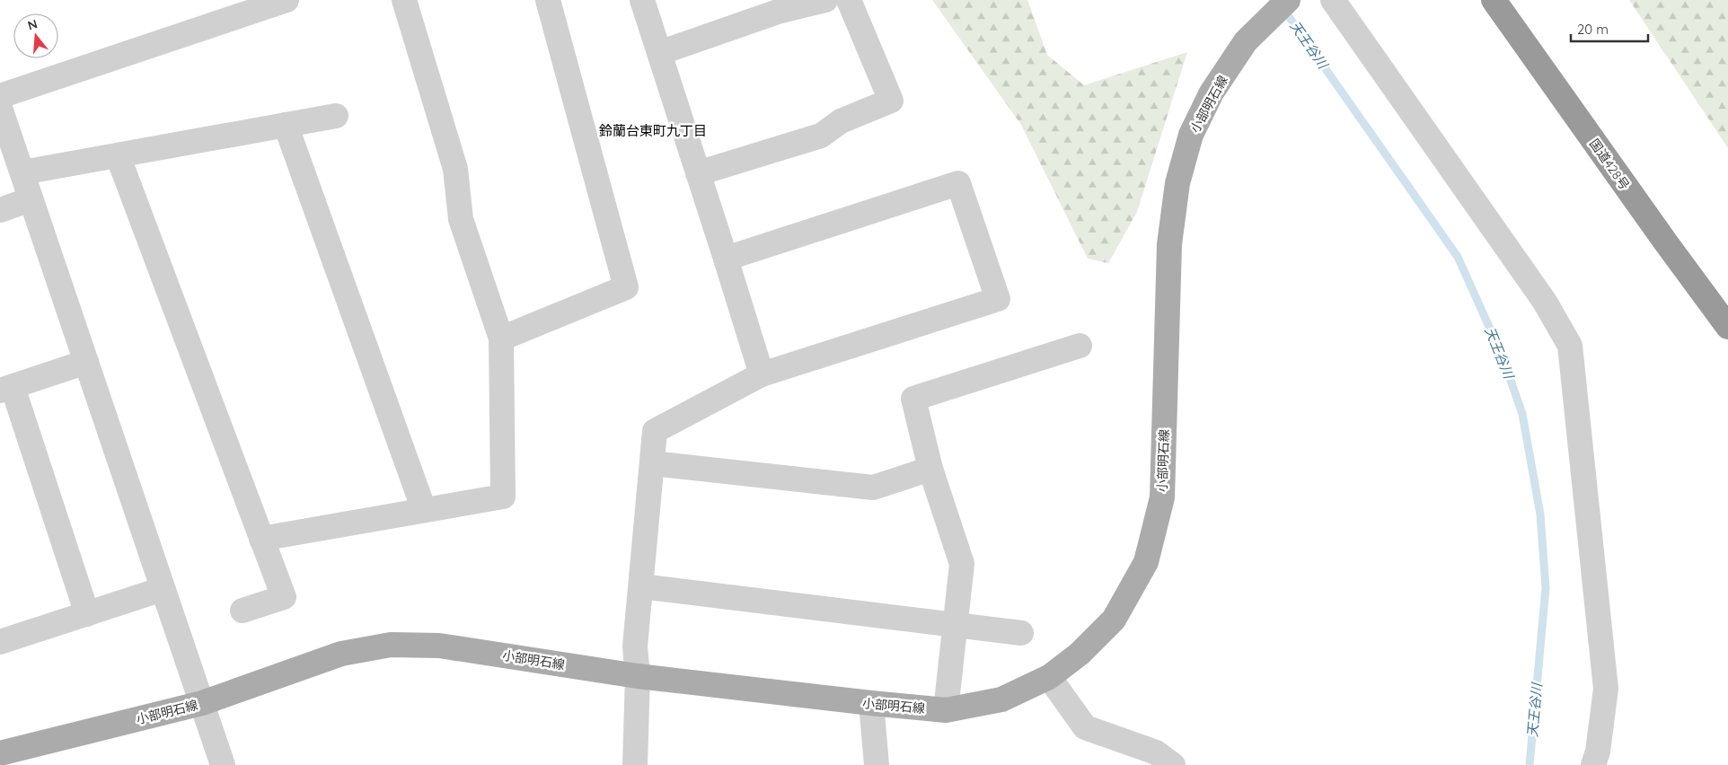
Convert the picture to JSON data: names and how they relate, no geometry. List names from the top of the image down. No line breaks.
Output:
{"streets":{"highway":["国道428号"],"main road":["小部明石線"]},"districts":["鈴蘭台東町九丁目"],"water":["天王谷川"],"scale_bar":"20 m","north":"top"}
